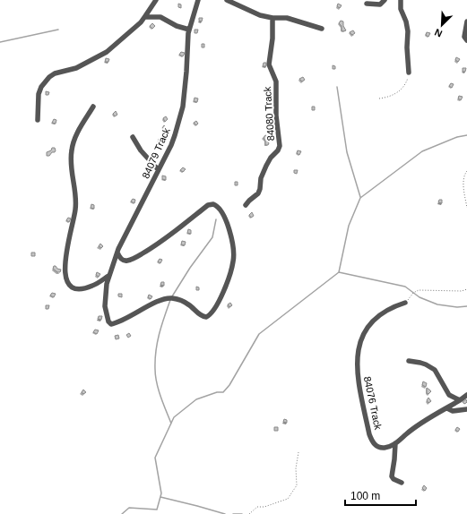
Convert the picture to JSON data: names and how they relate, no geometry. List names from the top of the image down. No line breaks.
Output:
{"streets":{"street":["84080 Track","84079 Track","84076 Track"]},"scale_bar":"100 m","north":"bottom left"}
